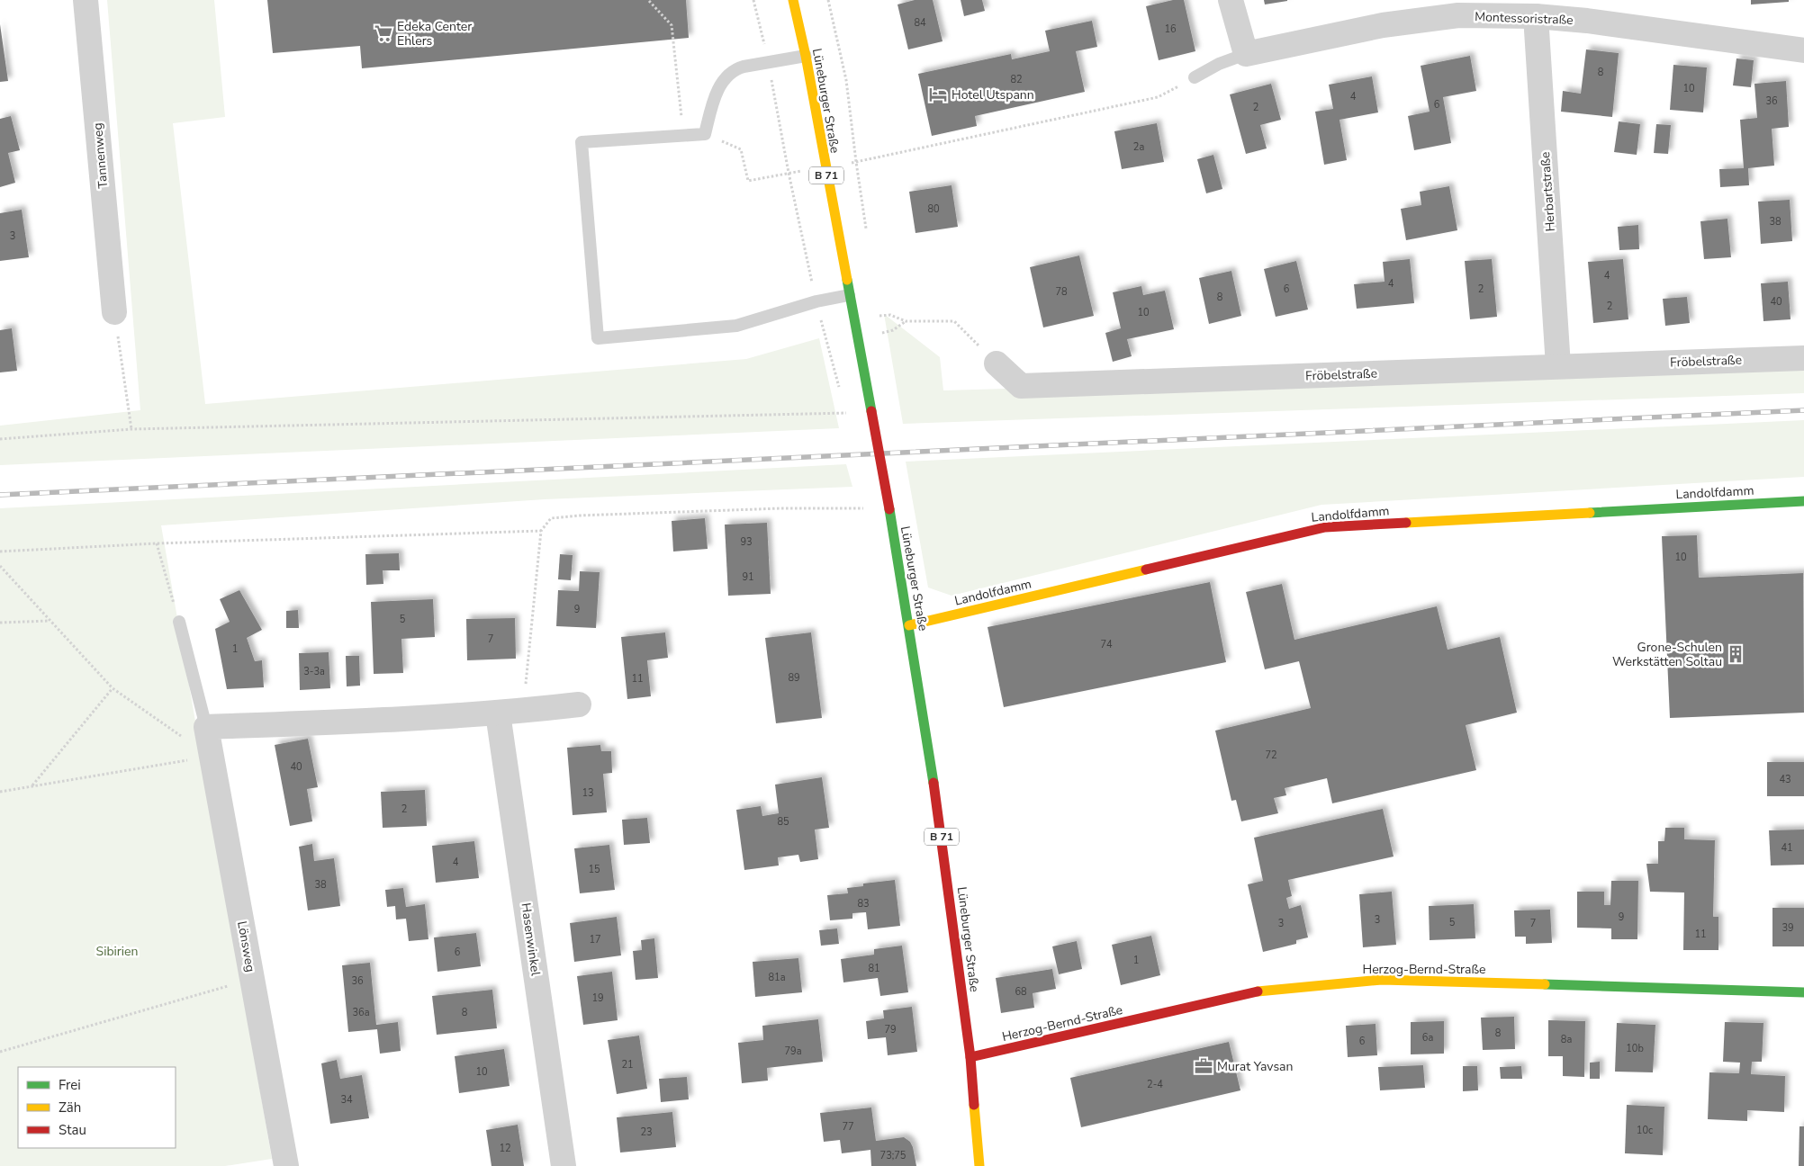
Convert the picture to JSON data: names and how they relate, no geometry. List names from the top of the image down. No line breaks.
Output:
{"streets":{"street":["Montessoristraße","Lüneburger Straße","Tannenweg","B 71","Herbartstraße","Fröbelstraße","Landolfdamm","Hasenwinkel","Lönsweg","Herzog-Bernd-Straße"]},"crossings":[["Montessoristraße","Herbartstraße"],["Lüneburger Straße","Landolfdamm"],["Lüneburger Straße","Herzog-Bernd-Straße"],["Herbartstraße","Fröbelstraße"]],"parks":["Sibirien"],"places":{"supermarket":["Edeka Center Ehlers"],"hotel":["Hotel Utspann"],"building":["Grone-Schulen Werkstätten Soltau"],"office":["Murat Yavsan"]},"house_numbers":["84","16","8","82","10","4","36","6","2","2a","80","38","3","4","4","6","2","78","8","40","2","10","93","10","91","9","5","7","74","1","3-3a","89","11","72","40","43","13","2","85","41","4","15","38","83","9","3","5","3","7","39","11","17","6","1","81","81a","36","68","19","36a","8","79","8","6a","8a","6","10b","79a","21","10","2-4","34","77","10c","23","12","73;75"],"legend":["Frei","Zäh","Stau"]}
